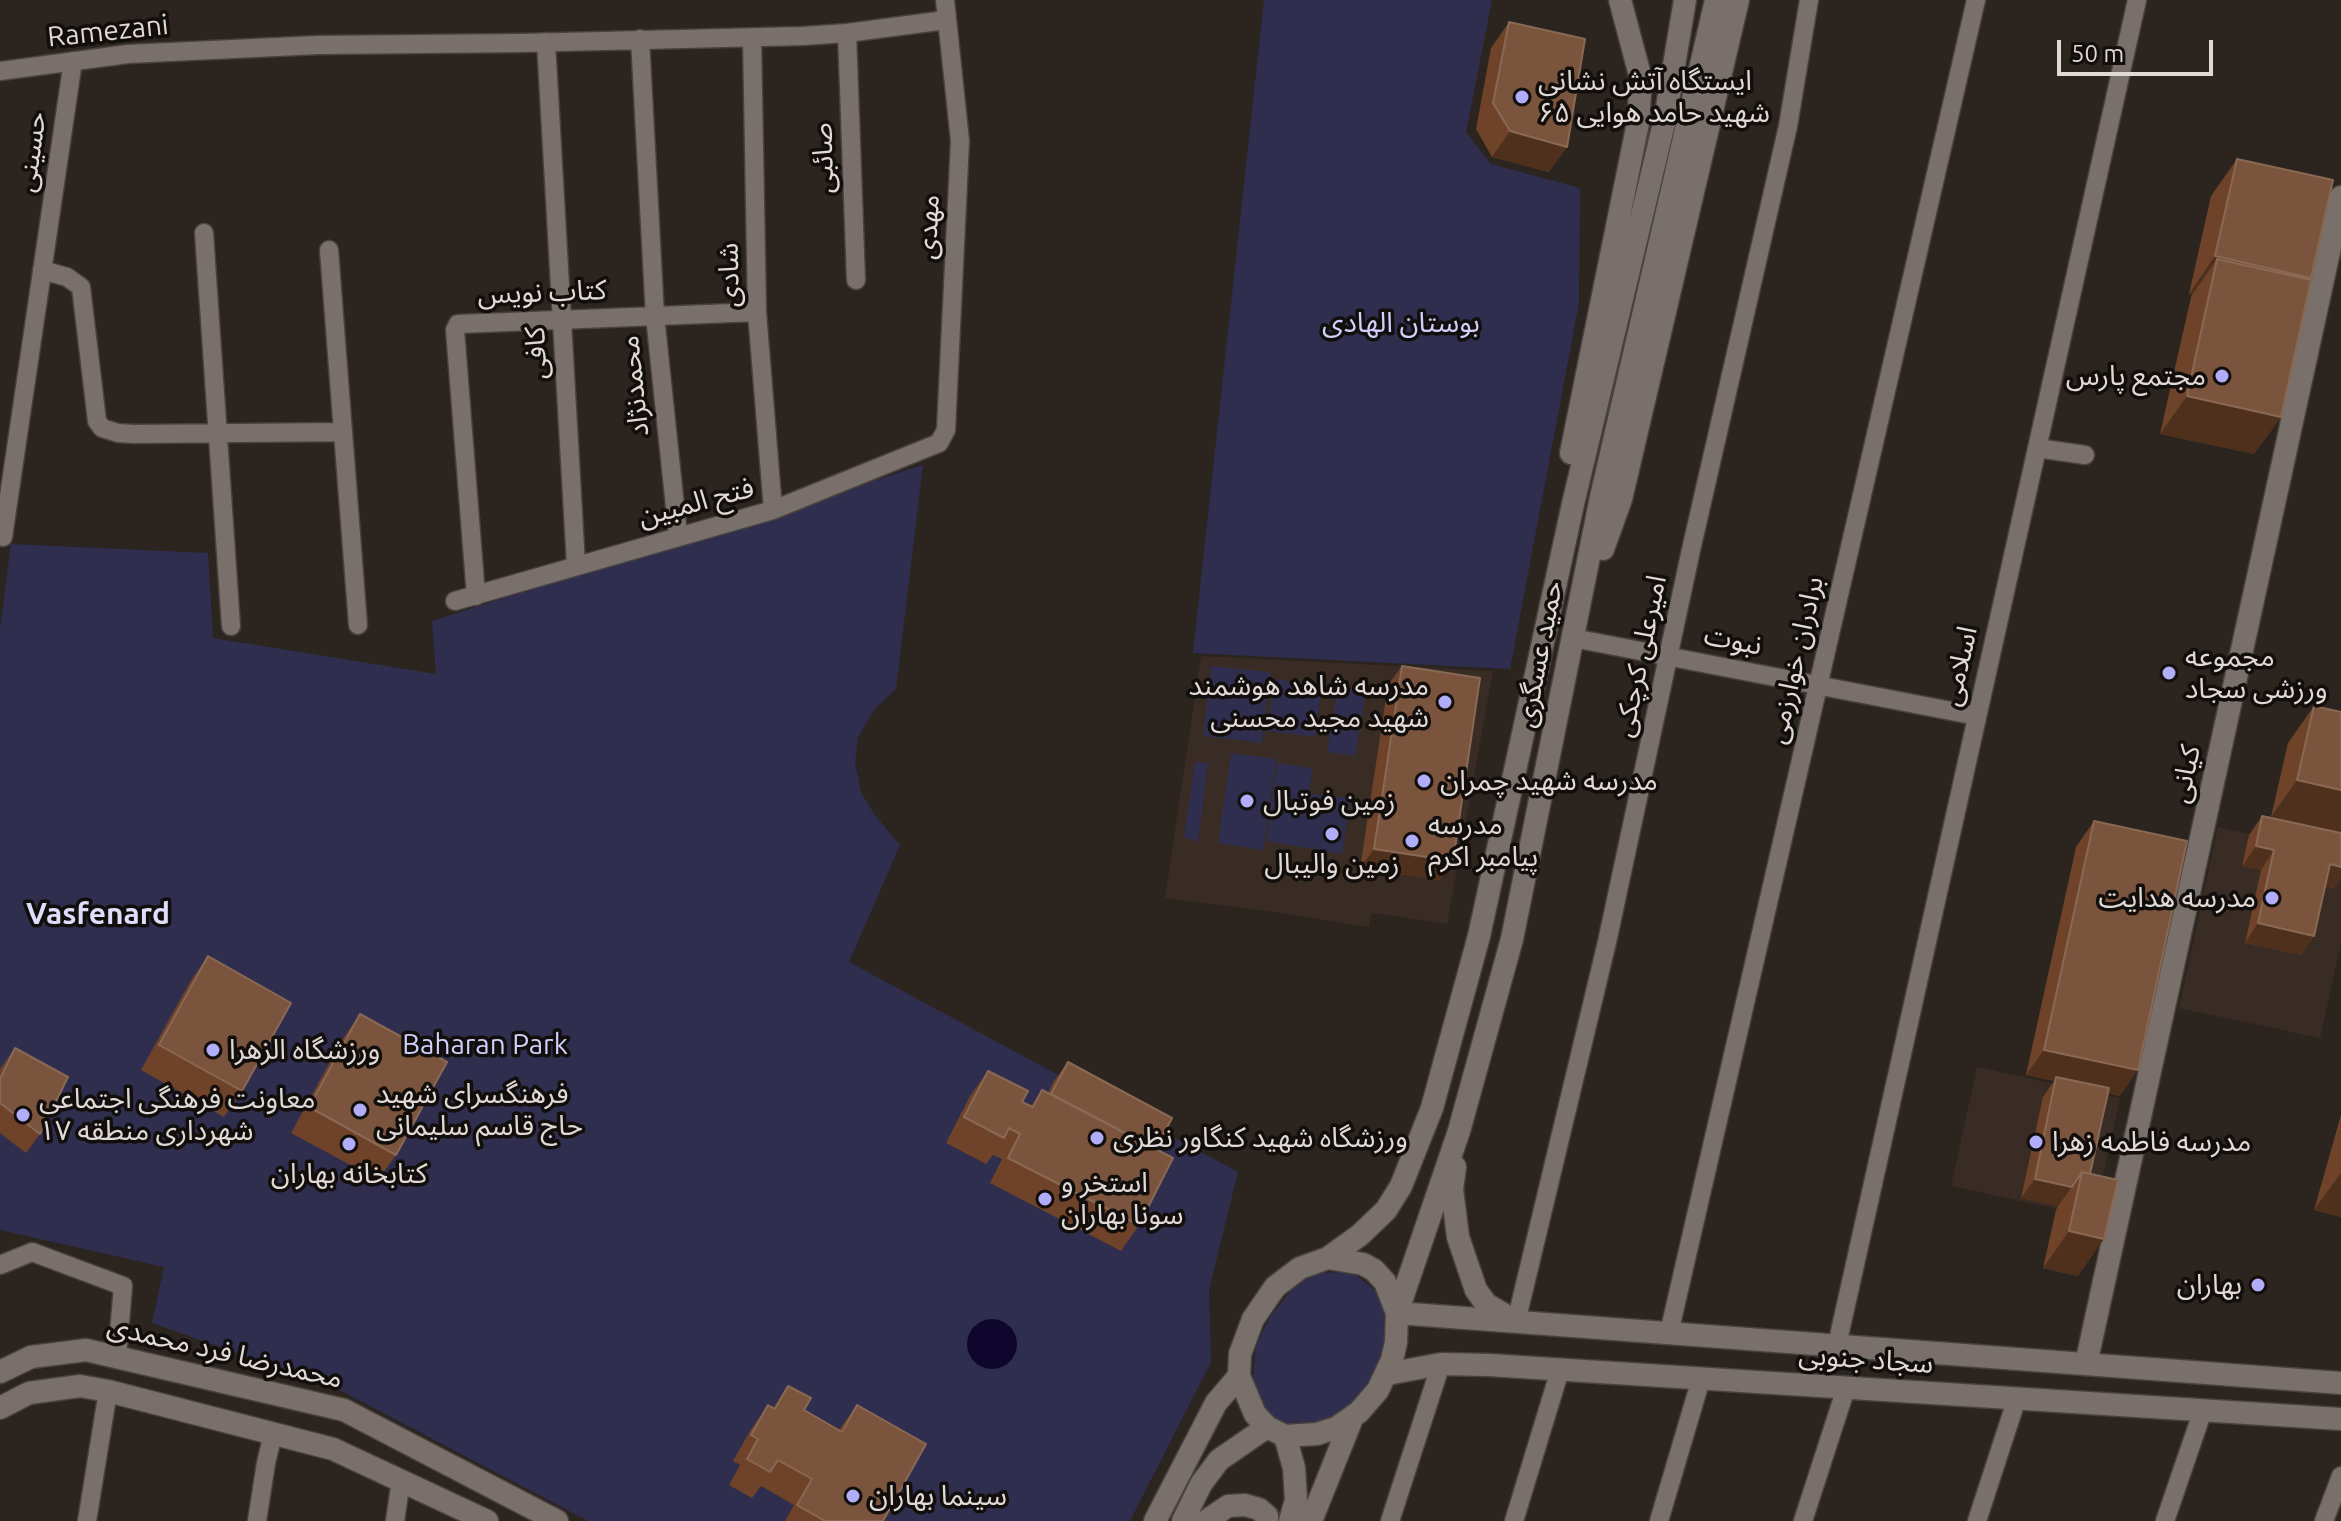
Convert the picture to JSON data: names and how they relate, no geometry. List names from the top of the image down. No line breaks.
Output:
{"streets":{"main road":["حمید عسگری","کیانی","محمدرضا فرد محمدی","سجاد جنوبی"],"street":["Ramezani","حسینی","صائبی","مهدی","شادی","کتاب نویس","کافی","محمدنژاد","فتح المبین","نبوت","امیرعلی کرچکی","برادران خوارزمی","اسلامی"]},"crossings":[["Ramezani","حسینی"],["Ramezani","صائبی"],["Ramezani","مهدی"],["Ramezani","شادی"],["Ramezani","کافی"],["Ramezani","محمدنژاد"],["مهدی","فتح المبین"],["شادی","کتاب نویس"],["شادی","فتح المبین"],["کتاب نویس","کافی"],["کتاب نویس","محمدنژاد"],["کتاب نویس","فتح المبین"],["کافی","فتح المبین"],["محمدنژاد","فتح المبین"],["نبوت","حمید عسگری"],["نبوت","امیرعلی کرچکی"],["نبوت","برادران خوارزمی"],["نبوت","اسلامی"],["حمید عسگری","سجاد جنوبی"],["امیرعلی کرچکی","سجاد جنوبی"],["برادران خوارزمی","سجاد جنوبی"],["اسلامی","سجاد جنوبی"],["کیانی","سجاد جنوبی"]],"districts":["Vasfenard"],"parks":["بوستان الهادی","Baharan Park"],"places":["ایستگاه آتش نشانی ۶۵ شهید حامد هوایی","مجتمع پارس","مجموعه ورزشی سجاد","مدرسه شاهد هوشمند شهید مجید محسنی","مدرسه شهید چمران","زمین فوتبال","زمین والیبال","مدرسه پیامبر اکرم","مدرسه هدایت","ورزشگاه الزهرا","فرهنگسرای شهید حاج قاسم سلیمانی","معاونت فرهنگی اجتماعی شهرداری منطقه ۱۷","ورزشگاه شهید کنگاور نظری","مدرسه فاطمه زهرا","کتابخانه بهاران","استخر و سونا بهاران","بهاران","سینما بهاران"],"scale_bar":"50 m"}
